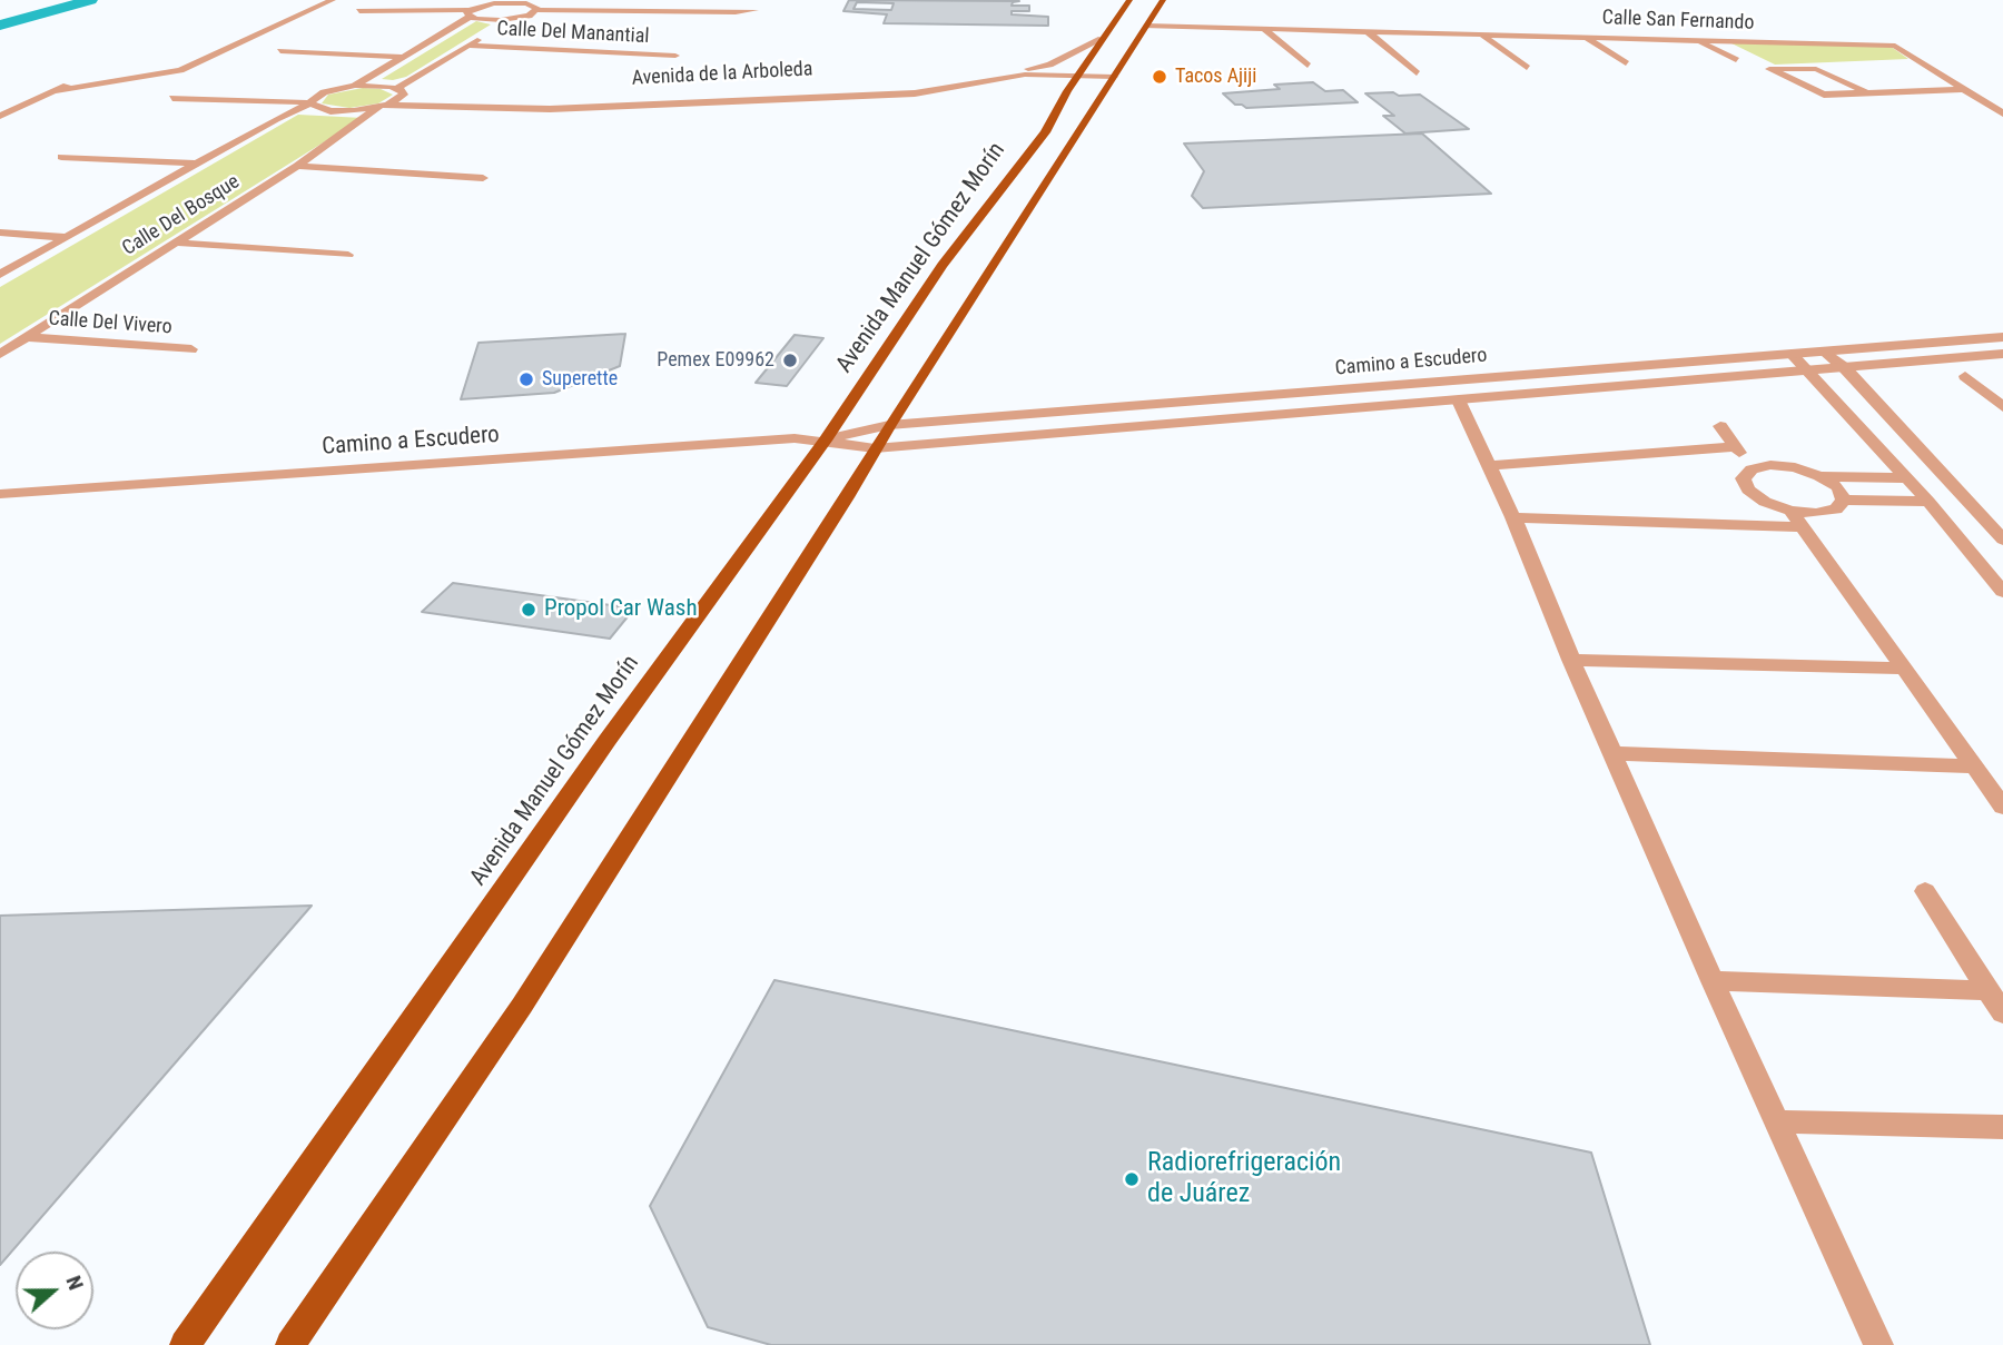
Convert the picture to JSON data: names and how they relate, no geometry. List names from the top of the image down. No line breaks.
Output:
{"streets":{"main road":["Avenida Manuel Gómez Morín"],"street":["Calle San Fernando","Calle Del Manantial","Avenida de la Arboleda","Calle Del Bosque","Calle Del Vivero","Camino a Escudero"]},"crossings":[["Avenida de la Arboleda","Calle Del Bosque"],["Avenida de la Arboleda","Avenida Manuel Gómez Morín"],["Calle Del Bosque","Calle Del Vivero"],["Avenida Manuel Gómez Morín","Camino a Escudero"]],"places":["Tacos Ajiji","Pemex E09962","Superette","Propol Car Wash","Radiorefrigeración de Juárez"],"north":"right"}
